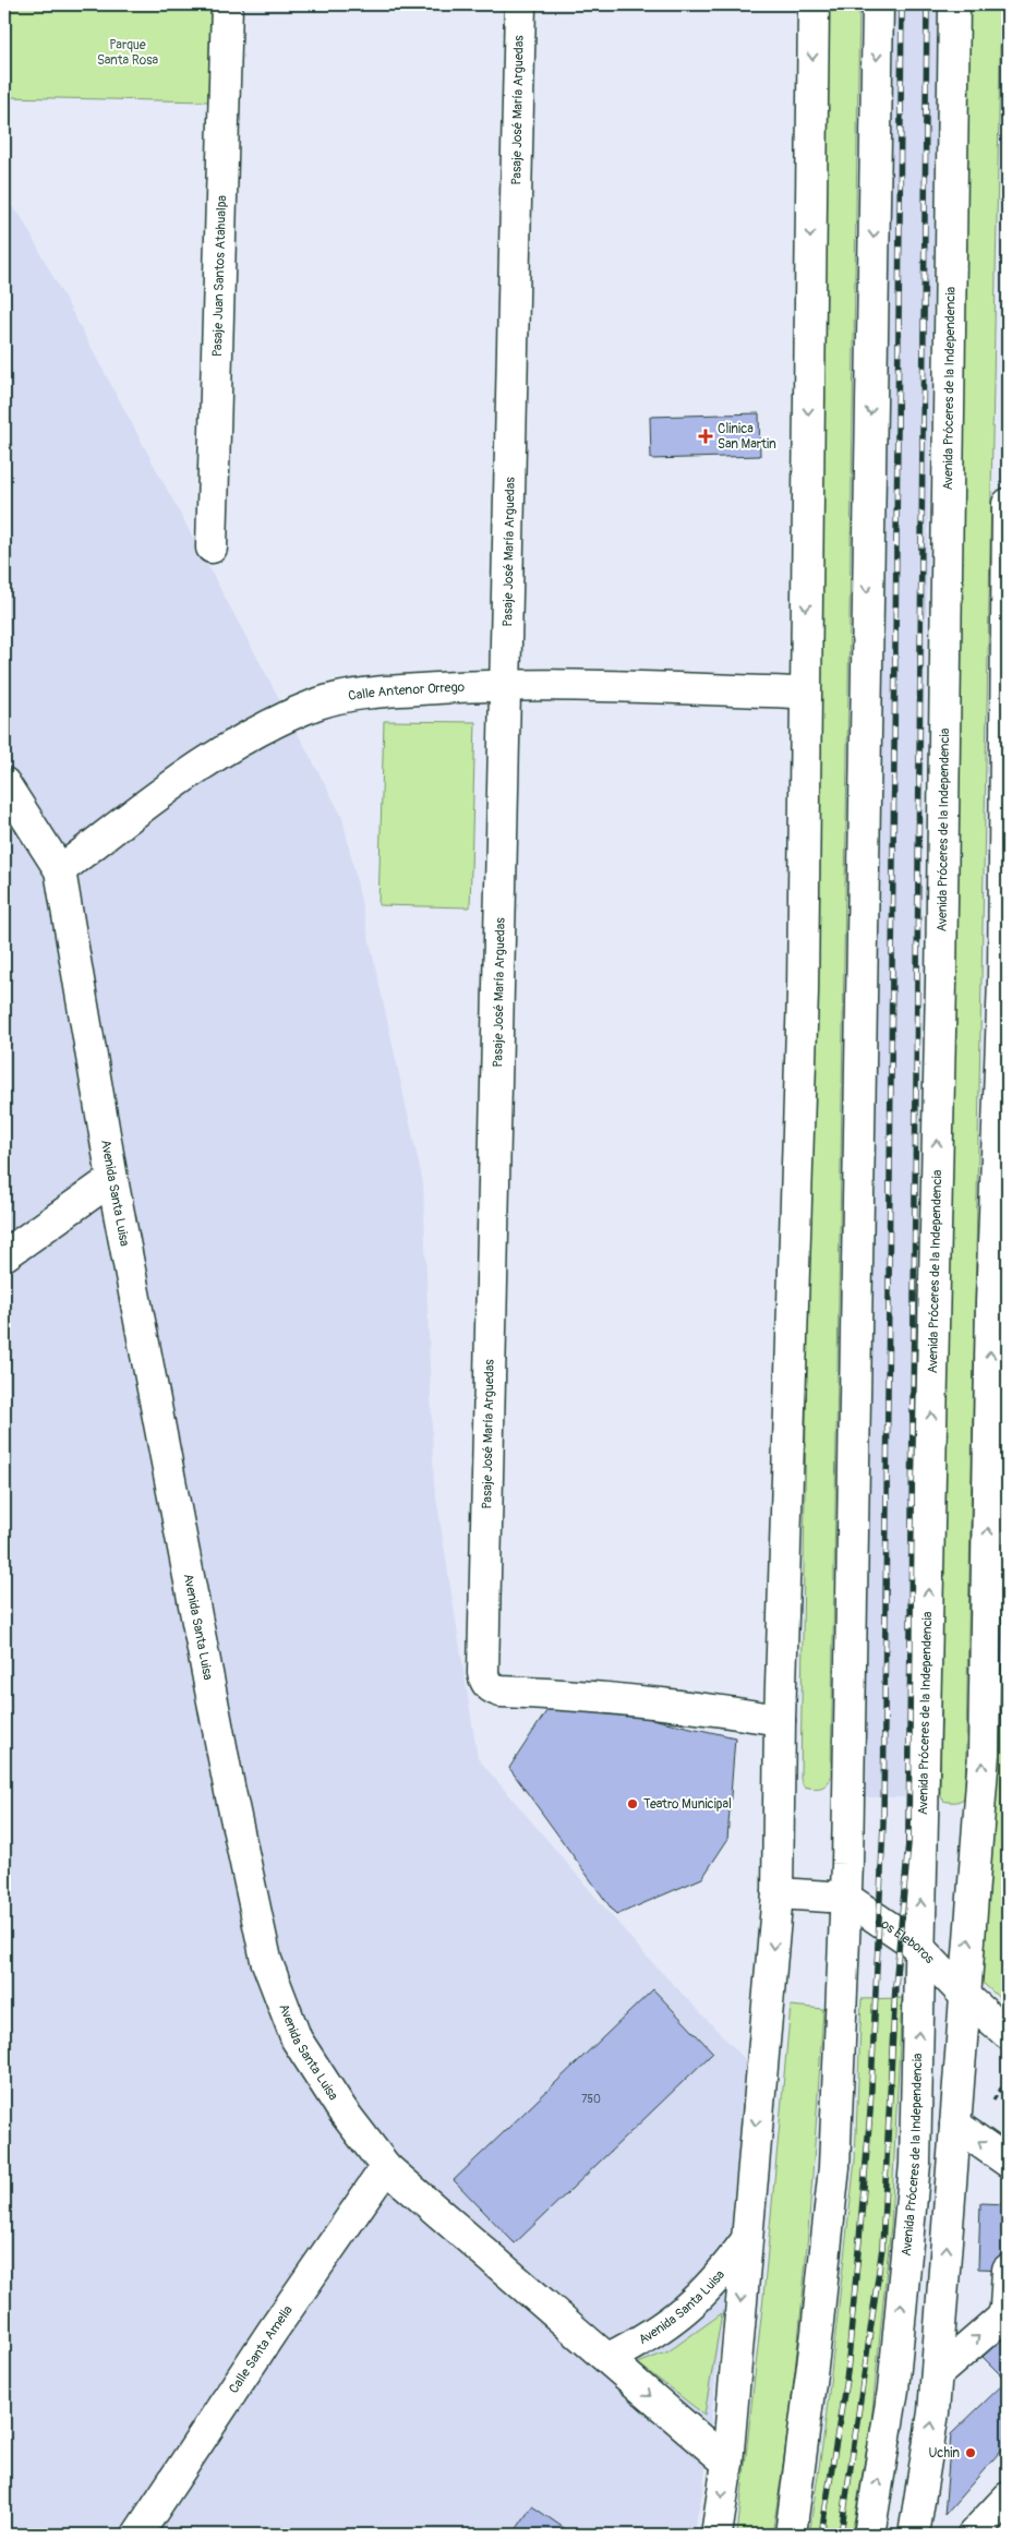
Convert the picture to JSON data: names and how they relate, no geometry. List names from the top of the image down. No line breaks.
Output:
{"streets":{"main road":["Pasaje José María Arguedas","Pasaje Juan Santos Atahualpa","Avenida Próceres de la Independencia","Calle Antenor Orrego","Avenida Santa Luisa","Los Eleboros","Calle Santa Amelia"]},"crossings":[["Pasaje José María Arguedas","Calle Antenor Orrego"],["Avenida Próceres de la Independencia","Los Eleboros"],["Calle Antenor Orrego","Avenida Santa Luisa"],["Avenida Santa Luisa","Calle Santa Amelia"]],"parks":["Parque Santa Rosa"],"places":{"health":["Clinica San Martin"],"other":["Teatro Municipal","Uchin"]},"house_numbers":["750"]}
